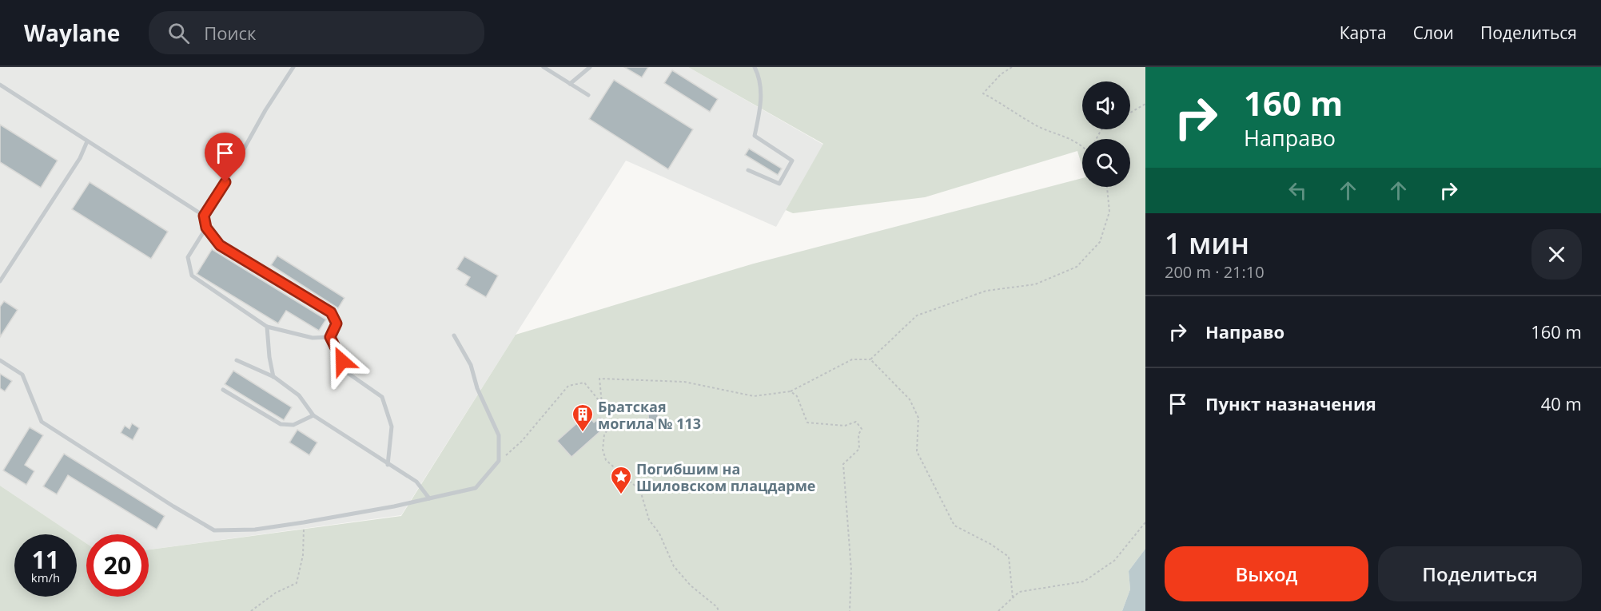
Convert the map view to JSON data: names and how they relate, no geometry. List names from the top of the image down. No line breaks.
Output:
{"places":{"building":["Братская могила № 113"],"place":["Погибшим на Шиловском плацдарме"]},"page":{"header":"Waylane","search":"Поиск","nav":["Карта","Слои","Поделиться"],"turn":["160 m","Направо"],"heading":["1 мин","200 m · 21:10"],"list":[{"name":"Направо","value":"160 m"},{"name":"Пункт назначения","value":"40 m"}],"speed":"11 km/h","limit":"20","buttons":["Выход","Поделиться"]}}
